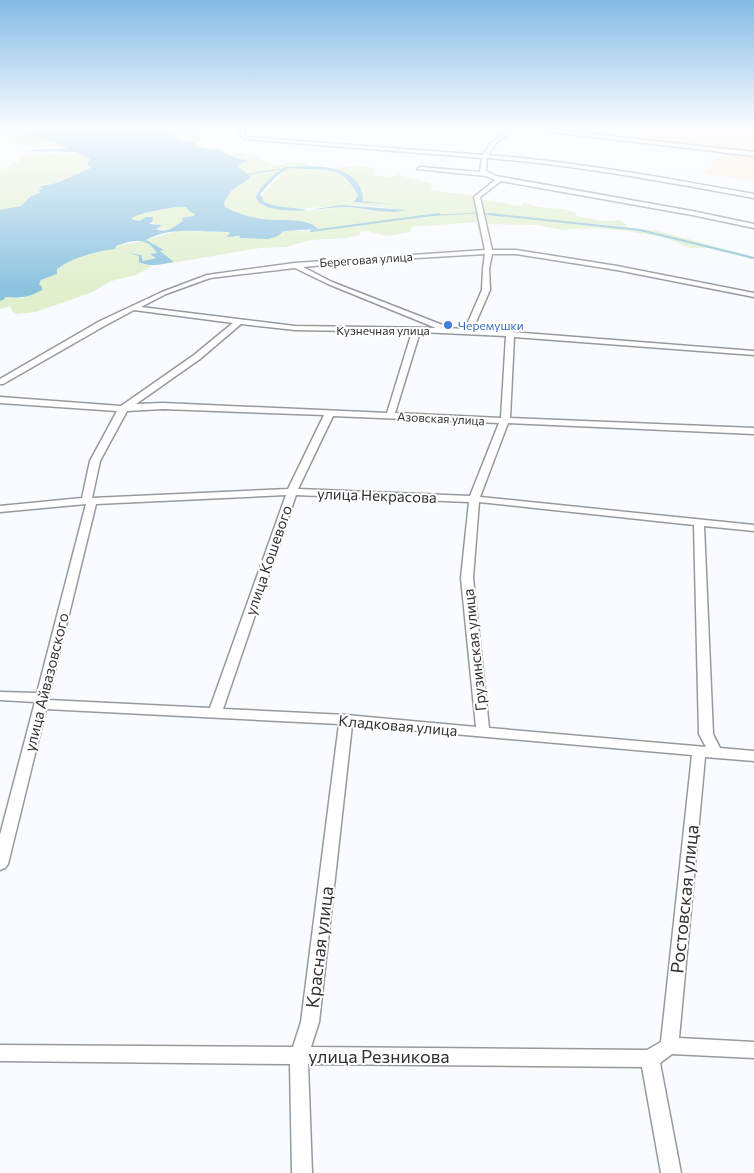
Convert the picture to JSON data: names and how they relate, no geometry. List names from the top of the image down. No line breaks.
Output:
{"streets":{"street":["Береговая улица","Кузнечная улица","Азовская улица","улица Некрасова","улица Кошевого","Грузинская улица","улица Айвазовского","Кладковая улица","Ростовская улица","Красная улица","улица Резникова"]},"crossings":[["Береговая улица","Кузнечная улица"],["Кузнечная улица","Грузинская улица"],["Кузнечная улица","улица Айвазовского"],["Азовская улица","улица Кошевого"],["Азовская улица","Грузинская улица"],["Азовская улица","улица Айвазовского"],["улица Некрасова","улица Кошевого"],["улица Некрасова","Грузинская улица"],["улица Некрасова","улица Айвазовского"],["улица Некрасова","Ростовская улица"],["улица Кошевого","Кладковая улица"],["Грузинская улица","Кладковая улица"],["улица Айвазовского","Кладковая улица"],["Кладковая улица","Ростовская улица"],["Кладковая улица","Красная улица"],["Красная улица","улица Резникова"]],"places":["Черемушки"]}
